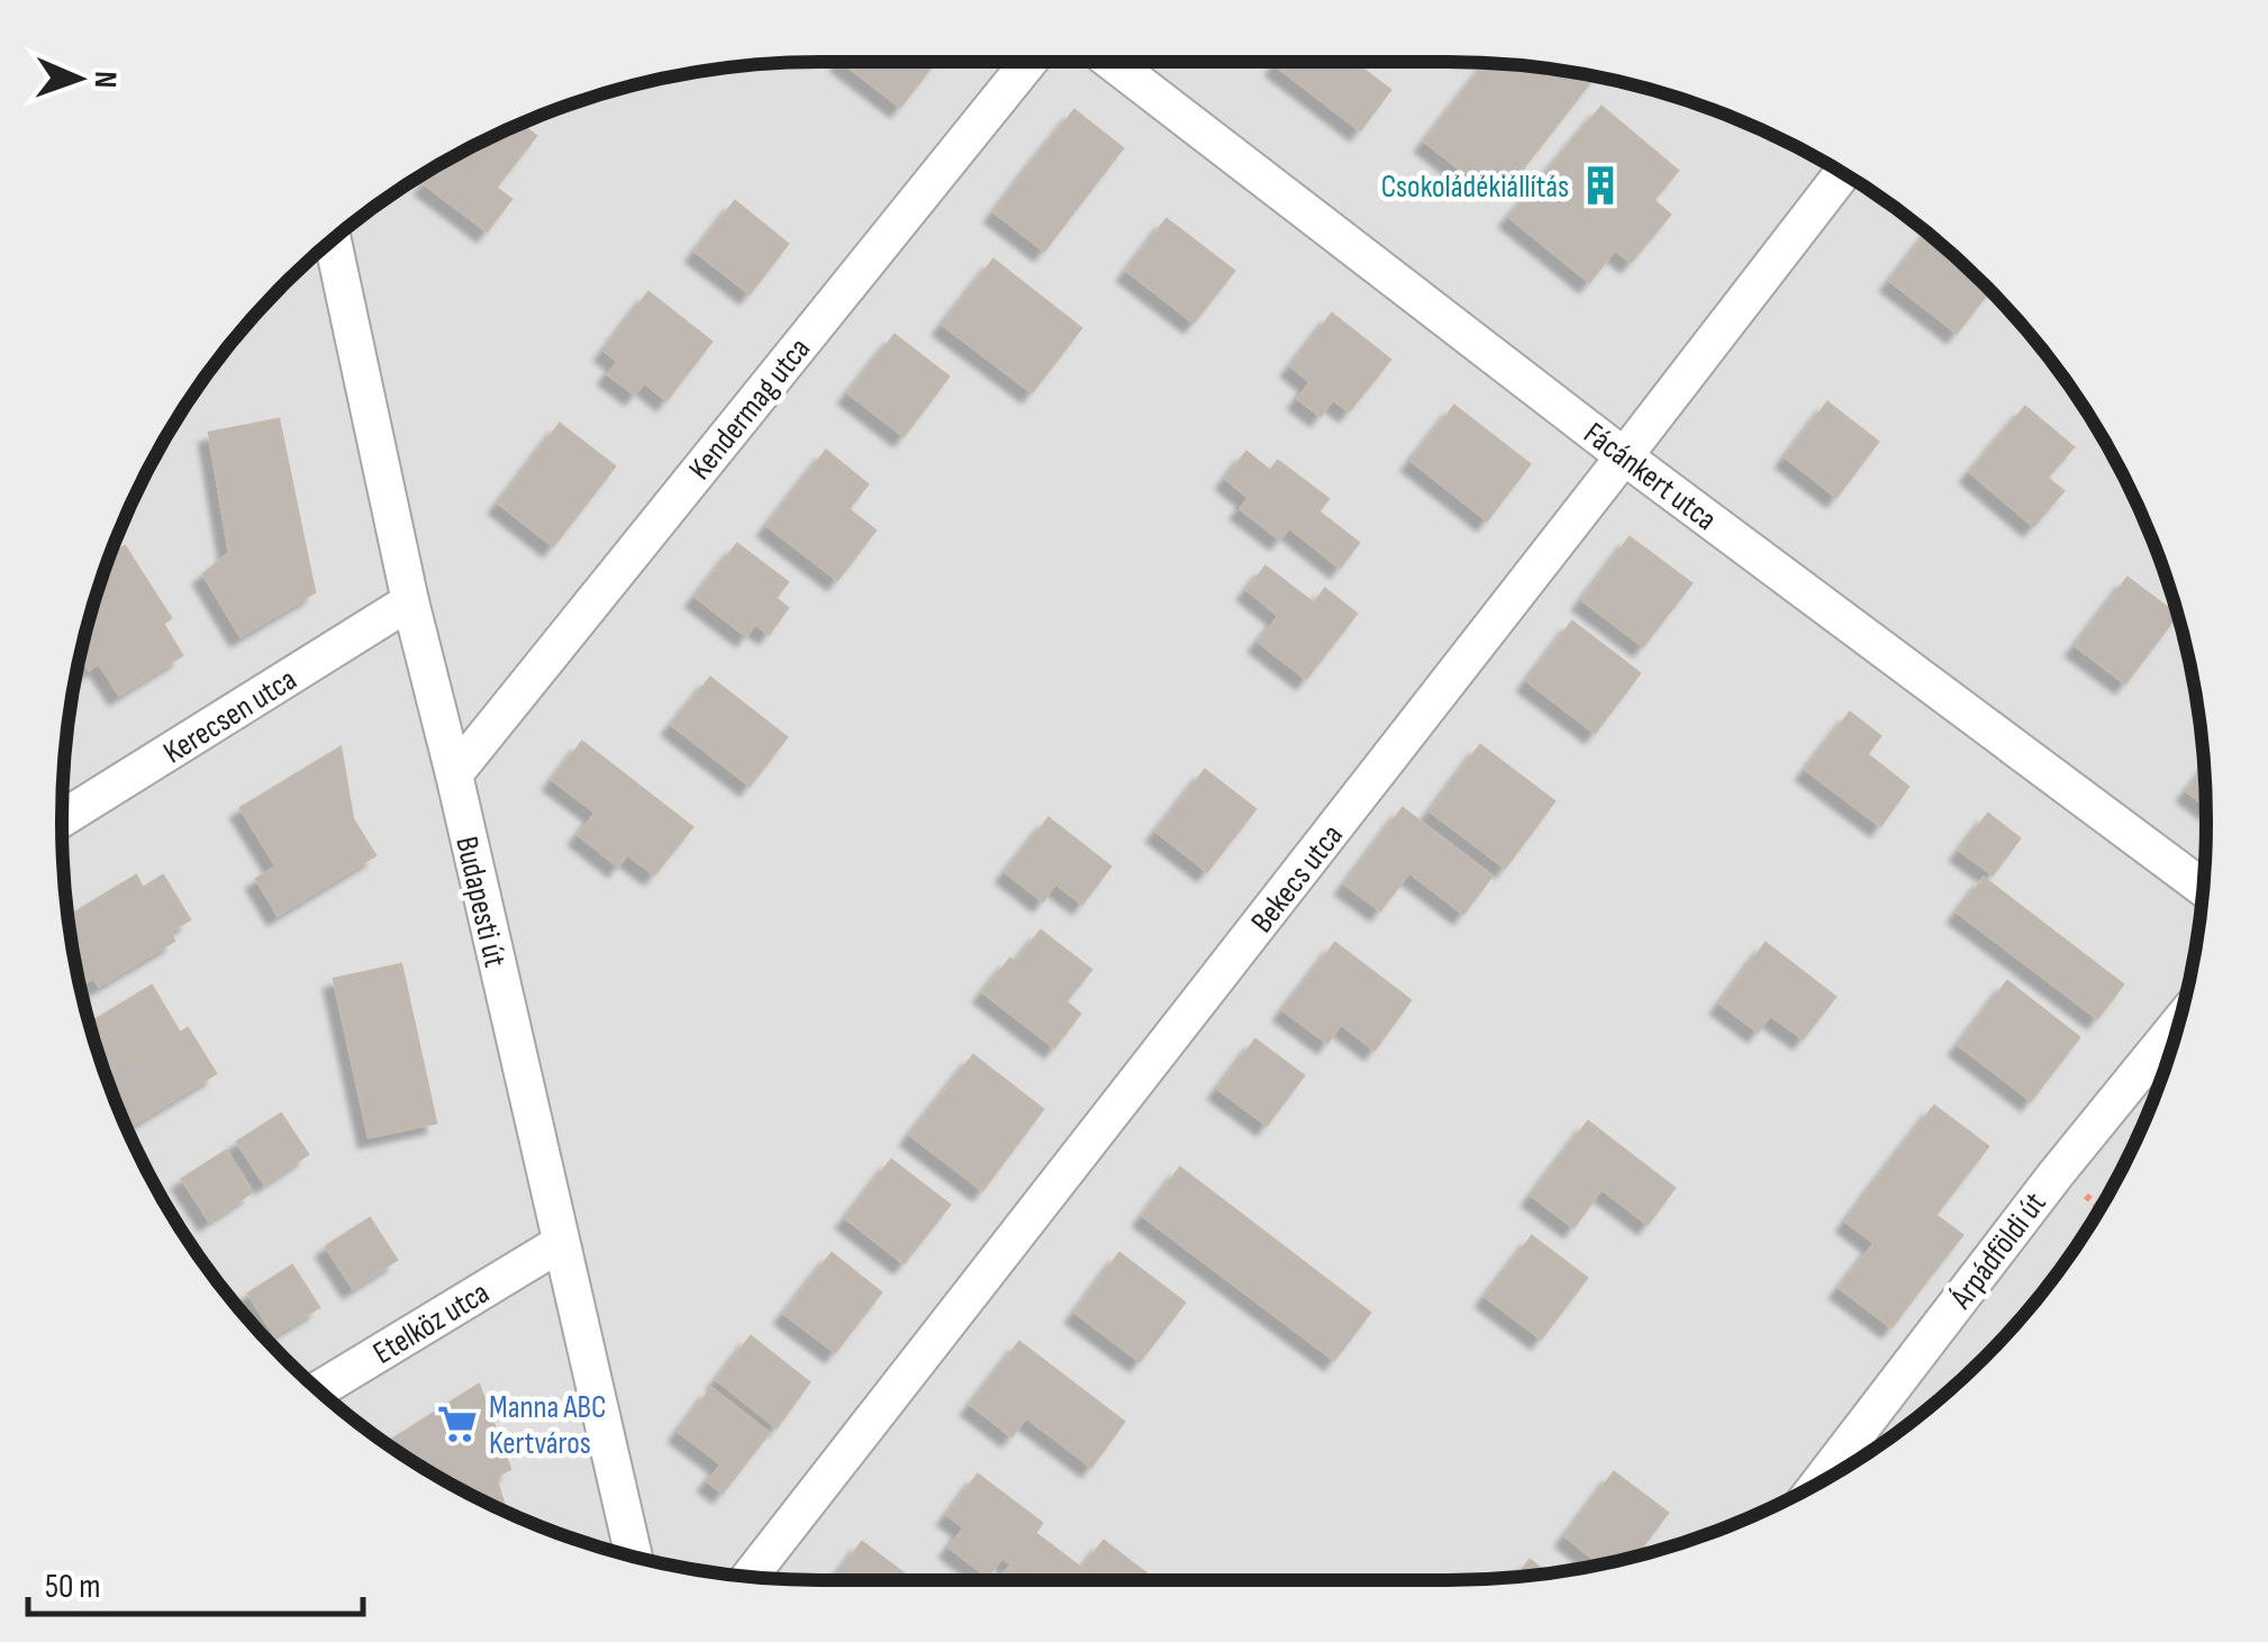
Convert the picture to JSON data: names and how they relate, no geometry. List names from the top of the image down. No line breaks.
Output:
{"streets":{"street":["Kendermag utca","Fácánkert utca","Kerecsen utca","Bekecs utca","Budapesti út","Árpádföldi út","Etelköz utca"]},"crossings":[["Kendermag utca","Budapesti út"],["Fácánkert utca","Bekecs utca"],["Kerecsen utca","Budapesti út"],["Budapesti út","Etelköz utca"]],"places":{"building":["Csokoládékiállítás"],"supermarket":["Manna ABC Kertváros"]},"scale_bar":"50 m","north":"right"}
